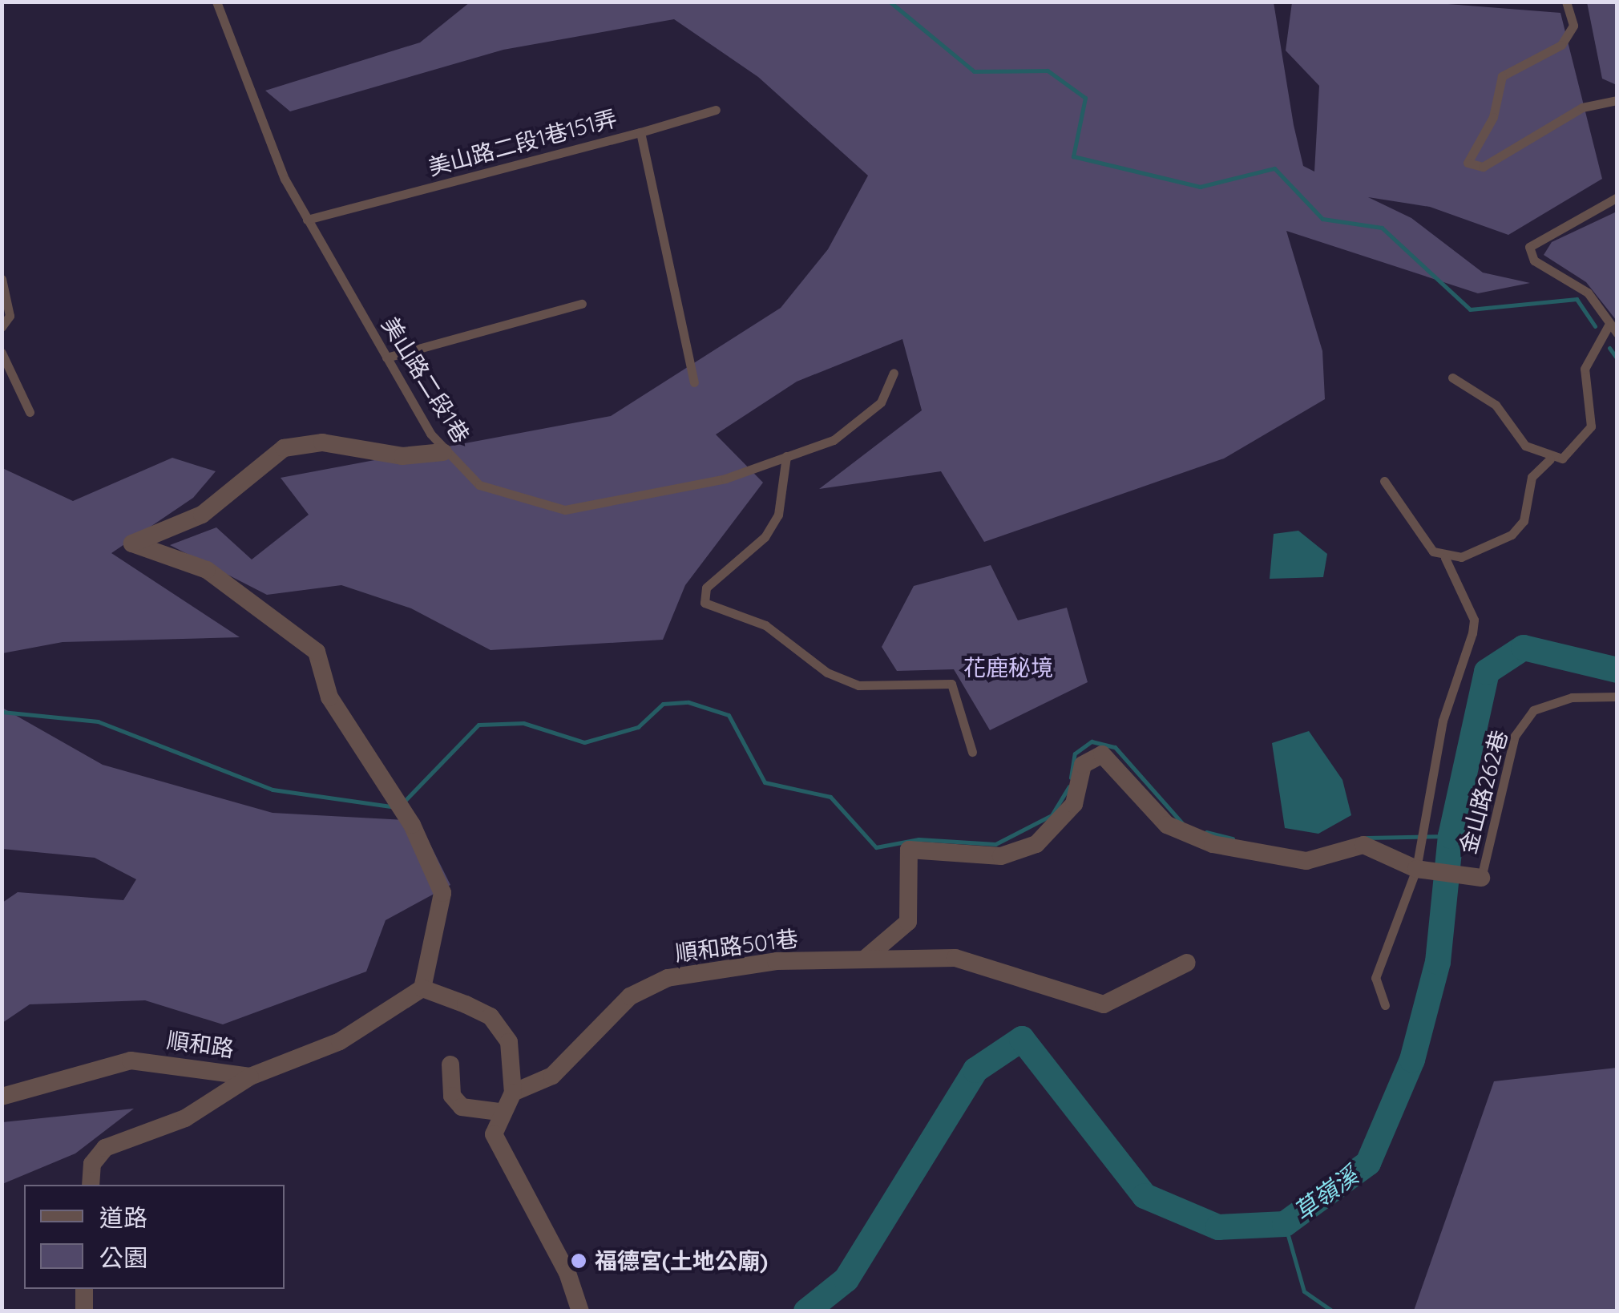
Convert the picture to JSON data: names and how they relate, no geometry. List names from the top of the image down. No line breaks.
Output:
{"streets":{"street":["順和路501巷","順和路"],"lane":["美山路二段1巷151弄","美山路二段1巷","金山路262巷"]},"crossings":[["美山路二段1巷151弄","美山路二段1巷"]],"water":["草嶺溪"],"parks":["花鹿秘境"],"places":["福德宮(土地公廟)"],"legend":["道路","公園"]}
